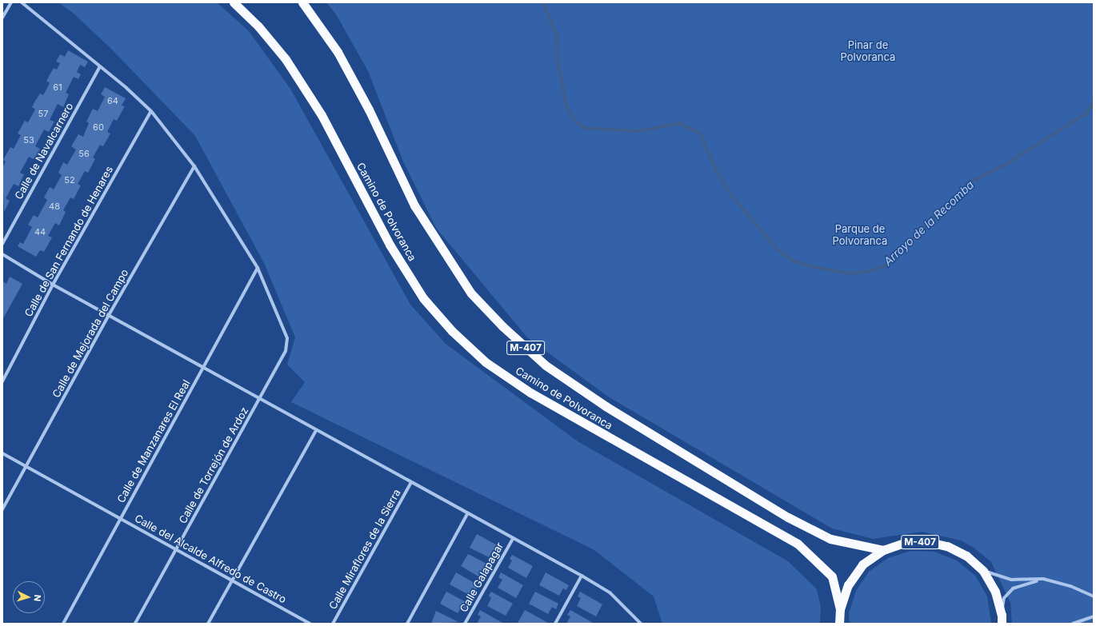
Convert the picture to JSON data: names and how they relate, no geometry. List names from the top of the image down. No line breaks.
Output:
{"streets":{"highway":["Camino de Polvoranca","M-407"],"street":["Calle de Navalcarnero","Calle de San Fernando de Henares","Calle de Mejorada del Campo","Calle de Manzanares El Real","Calle de Torrejón de Ardoz","Calle Miraflores de la Sierra","Calle del Alcalde Alfredo de Castro","Calle Galapagar"]},"crossings":[["Calle de Navalcarnero","Calle de Torrejón de Ardoz"],["Camino de Polvoranca","M-407"],["Calle de San Fernando de Henares","Calle de Torrejón de Ardoz"],["Calle de Mejorada del Campo","Calle de Torrejón de Ardoz"],["Calle de Mejorada del Campo","Calle del Alcalde Alfredo de Castro"],["Calle de Manzanares El Real","Calle de Torrejón de Ardoz"],["Calle de Manzanares El Real","Calle del Alcalde Alfredo de Castro"],["Calle de Torrejón de Ardoz","Calle del Alcalde Alfredo de Castro"]],"water":["Arroyo de la Recomba"],"parks":["Pinar de Polvoranca","Parque de Polvoranca"],"house_numbers":["61","64","57","60","53","56","52","48","44"],"north":"right"}
